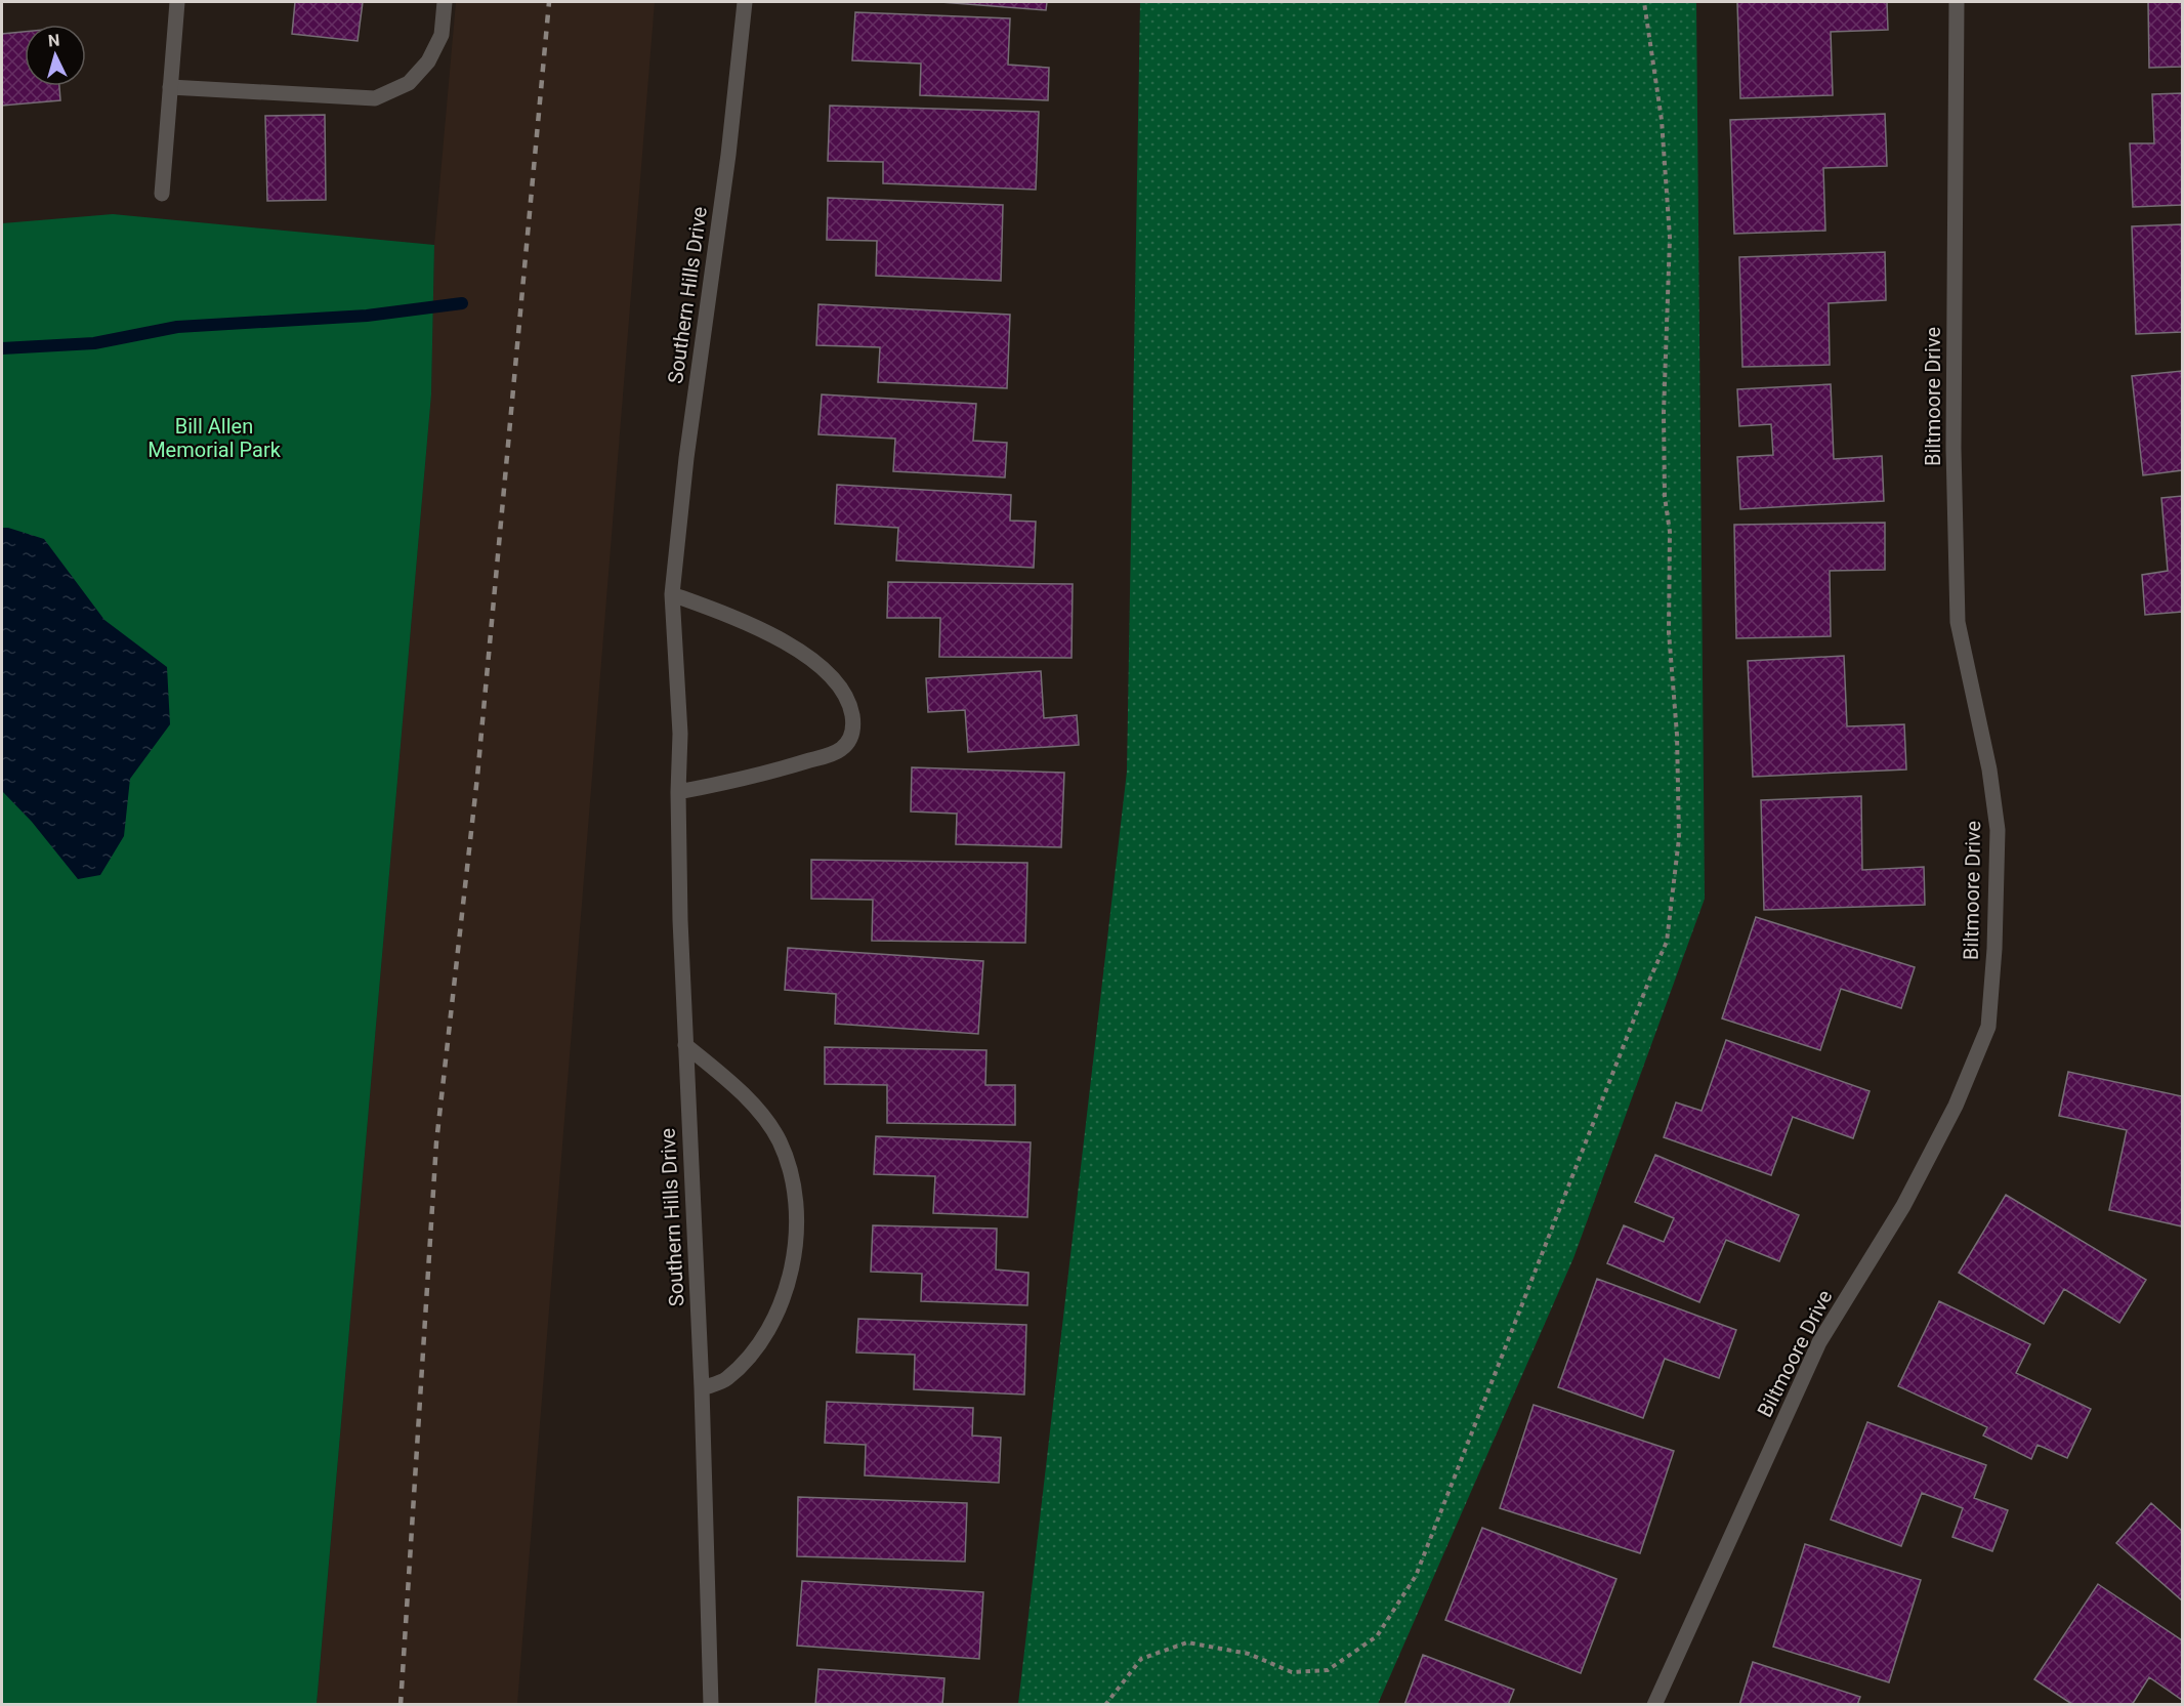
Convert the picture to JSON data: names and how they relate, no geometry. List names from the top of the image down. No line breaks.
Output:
{"streets":{"street":["Southern Hills Drive","Biltmoore Drive"]},"parks":["Bill Allen Memorial Park"],"north":"top"}
